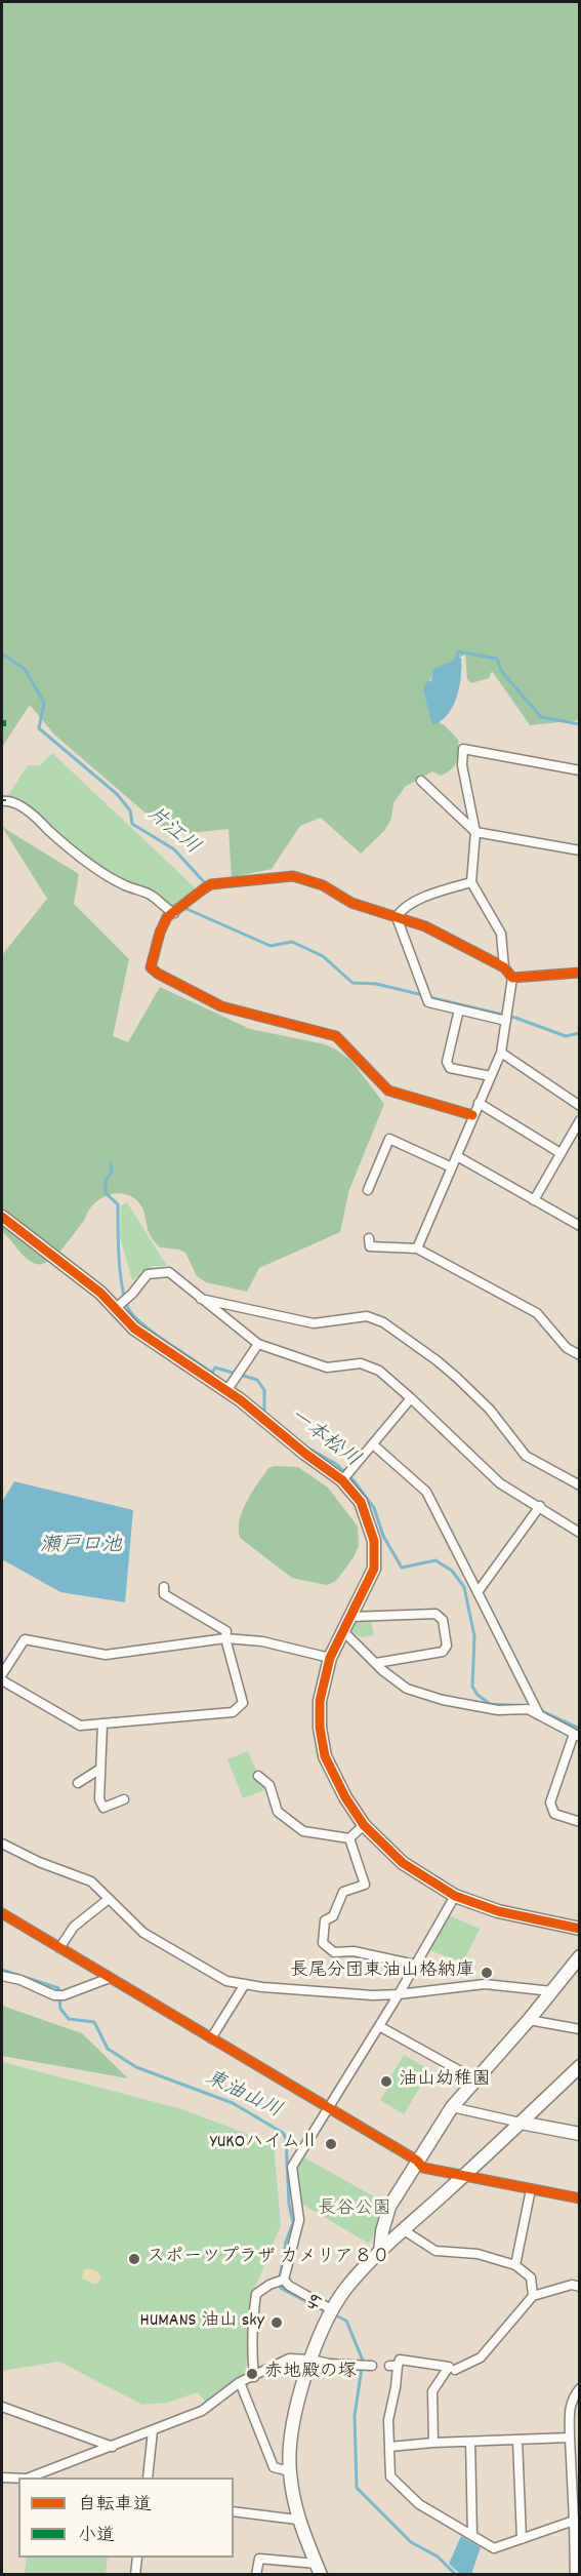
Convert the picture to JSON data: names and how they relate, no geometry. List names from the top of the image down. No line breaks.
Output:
{"streets":{"street":["49"]},"water":["片江川","一本松川","瀬戸口池","東油山川"],"parks":["長谷公園"],"places":["長尾分団東油山格納庫","油山幼稚園","YUKOハイムⅡ","スポーツプラザ カメリア８０","HUMANS 油山 sky","赤地殿の塚"],"legend":["自転車道","小道"]}
